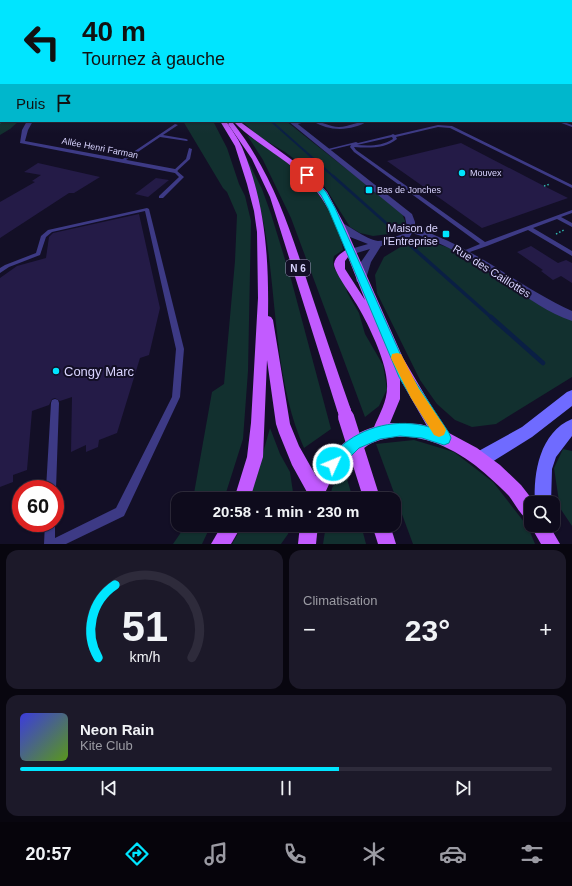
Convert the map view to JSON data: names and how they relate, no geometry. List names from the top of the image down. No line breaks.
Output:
{"streets":{"main road":["N 6"],"street":["Allée Henri Farman","Rue des Caillottes"]},"places":{"other":["Mouvex","Congy Marc"],"transit":["Bas de Jonches","Maison de l'Entreprise"]},"page":{"turn":["40 m","Tournez à gauche"],"then":"Puis","limit":"60","trip":"20:58 · 1 min · 230 m","tile":"Climatisation","heat":["−","23°","+"],"song":["Neon Rain","Kite Club"],"tabs":"20:57","gauge":["51","km/h"]}}
